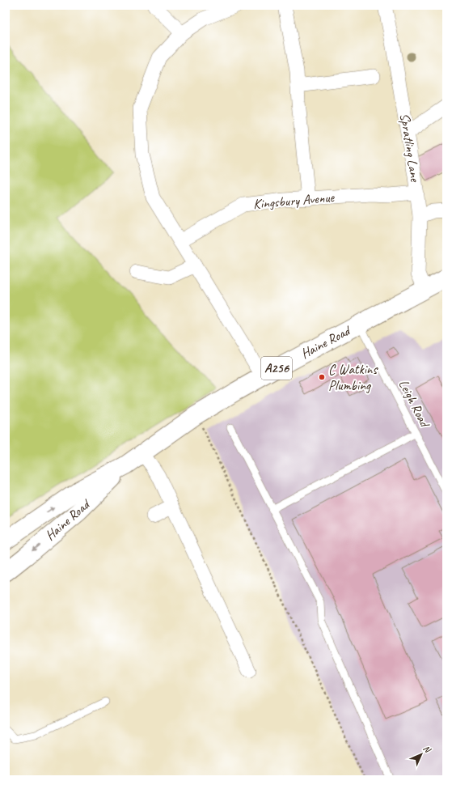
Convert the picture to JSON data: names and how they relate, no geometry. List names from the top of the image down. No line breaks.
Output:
{"streets":{"main road":["Haine Road","A256"],"street":["Spratling Lane","Kingsbury Avenue"],"lane":["Leigh Road"]},"crossings":[["Spratling Lane","Kingsbury Avenue"],["Spratling Lane","Haine Road"],["Haine Road","Leigh Road"]],"places":["C Watkins Plumbing"],"north":"top right"}
